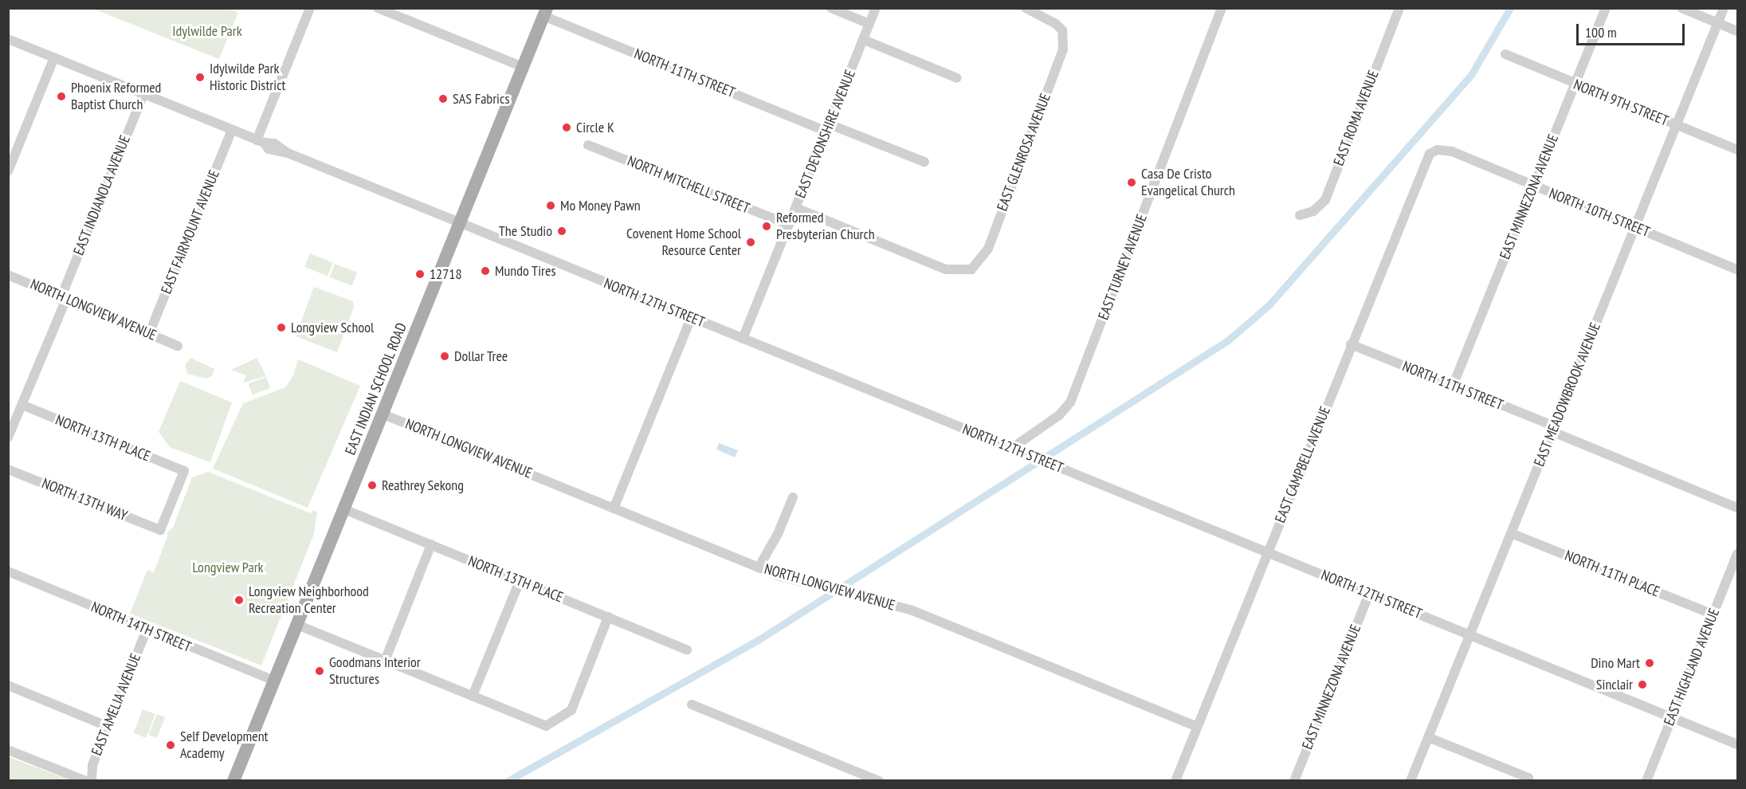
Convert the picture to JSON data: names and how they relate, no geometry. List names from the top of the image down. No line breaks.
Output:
{"streets":{"main road":["EAST INDIAN SCHOOL ROAD"],"street":["NORTH 11TH STREET","NORTH 9TH STREET","EAST ROMA AVENUE","EAST DEVONSHIRE AVENUE","EAST GLENROSA AVENUE","NORTH MITCHELL STREET","EAST INDIANOLA AVENUE","EAST MINNEZONA AVENUE","NORTH 10TH STREET","EAST FAIRMOUNT AVENUE","EAST TURNEY AVENUE","NORTH 12TH STREET","NORTH LONGVIEW AVENUE","EAST MEADOWBROOK AVENUE","NORTH 13TH PLACE","EAST CAMPBELL AVENUE","NORTH 13TH WAY","NORTH 11TH PLACE","NORTH 14TH STREET","EAST HIGHLAND AVENUE","EAST AMELIA AVENUE"]},"crossings":[["NORTH 11TH STREET","EAST DEVONSHIRE AVENUE"],["NORTH 11TH STREET","EAST MINNEZONA AVENUE"],["NORTH 11TH STREET","EAST INDIAN SCHOOL ROAD"],["NORTH 11TH STREET","EAST MEADOWBROOK AVENUE"],["NORTH 11TH STREET","EAST CAMPBELL AVENUE"],["NORTH 9TH STREET","EAST MINNEZONA AVENUE"],["NORTH 9TH STREET","EAST MEADOWBROOK AVENUE"],["EAST DEVONSHIRE AVENUE","EAST GLENROSA AVENUE"],["EAST DEVONSHIRE AVENUE","NORTH MITCHELL STREET"],["EAST DEVONSHIRE AVENUE","NORTH 12TH STREET"],["EAST INDIANOLA AVENUE","NORTH 12TH STREET"],["EAST INDIANOLA AVENUE","NORTH LONGVIEW AVENUE"],["EAST INDIANOLA AVENUE","NORTH 13TH PLACE"],["EAST MINNEZONA AVENUE","NORTH 10TH STREET"],["EAST MINNEZONA AVENUE","NORTH 12TH STREET"],["NORTH 10TH STREET","EAST MEADOWBROOK AVENUE"],["NORTH 10TH STREET","EAST CAMPBELL AVENUE"],["EAST FAIRMOUNT AVENUE","NORTH 12TH STREET"],["EAST FAIRMOUNT AVENUE","NORTH LONGVIEW AVENUE"],["EAST TURNEY AVENUE","NORTH 12TH STREET"],["NORTH 12TH STREET","EAST INDIAN SCHOOL ROAD"],["NORTH 12TH STREET","EAST MEADOWBROOK AVENUE"],["NORTH 12TH STREET","EAST CAMPBELL AVENUE"],["NORTH 12TH STREET","EAST HIGHLAND AVENUE"],["NORTH LONGVIEW AVENUE","EAST INDIAN SCHOOL ROAD"],["NORTH LONGVIEW AVENUE","EAST CAMPBELL AVENUE"],["EAST INDIAN SCHOOL ROAD","NORTH 13TH PLACE"],["EAST INDIAN SCHOOL ROAD","NORTH 14TH STREET"],["EAST MEADOWBROOK AVENUE","NORTH 11TH PLACE"],["NORTH 13TH PLACE","NORTH 13TH WAY"],["NORTH 11TH PLACE","EAST HIGHLAND AVENUE"],["NORTH 14TH STREET","EAST AMELIA AVENUE"]],"parks":["Idylwilde Park","Longview Park"],"places":["Idylwilde Park Historic District","Phoenix Reformed Baptist Church","SAS Fabrics","Circle K","Casa De Cristo Evangelical Church","Mo Money Pawn","Reformed Presbyterian Church","The Studio","Covenent Home School Resource Center","Mundo Tires","12718","Longview School","Dollar Tree","Reathrey Sekong","Longview Neighborhood Recreation Center","Dino Mart","Goodmans Interior Structures","Sinclair","Self Development Academy"],"scale_bar":"100 m"}
